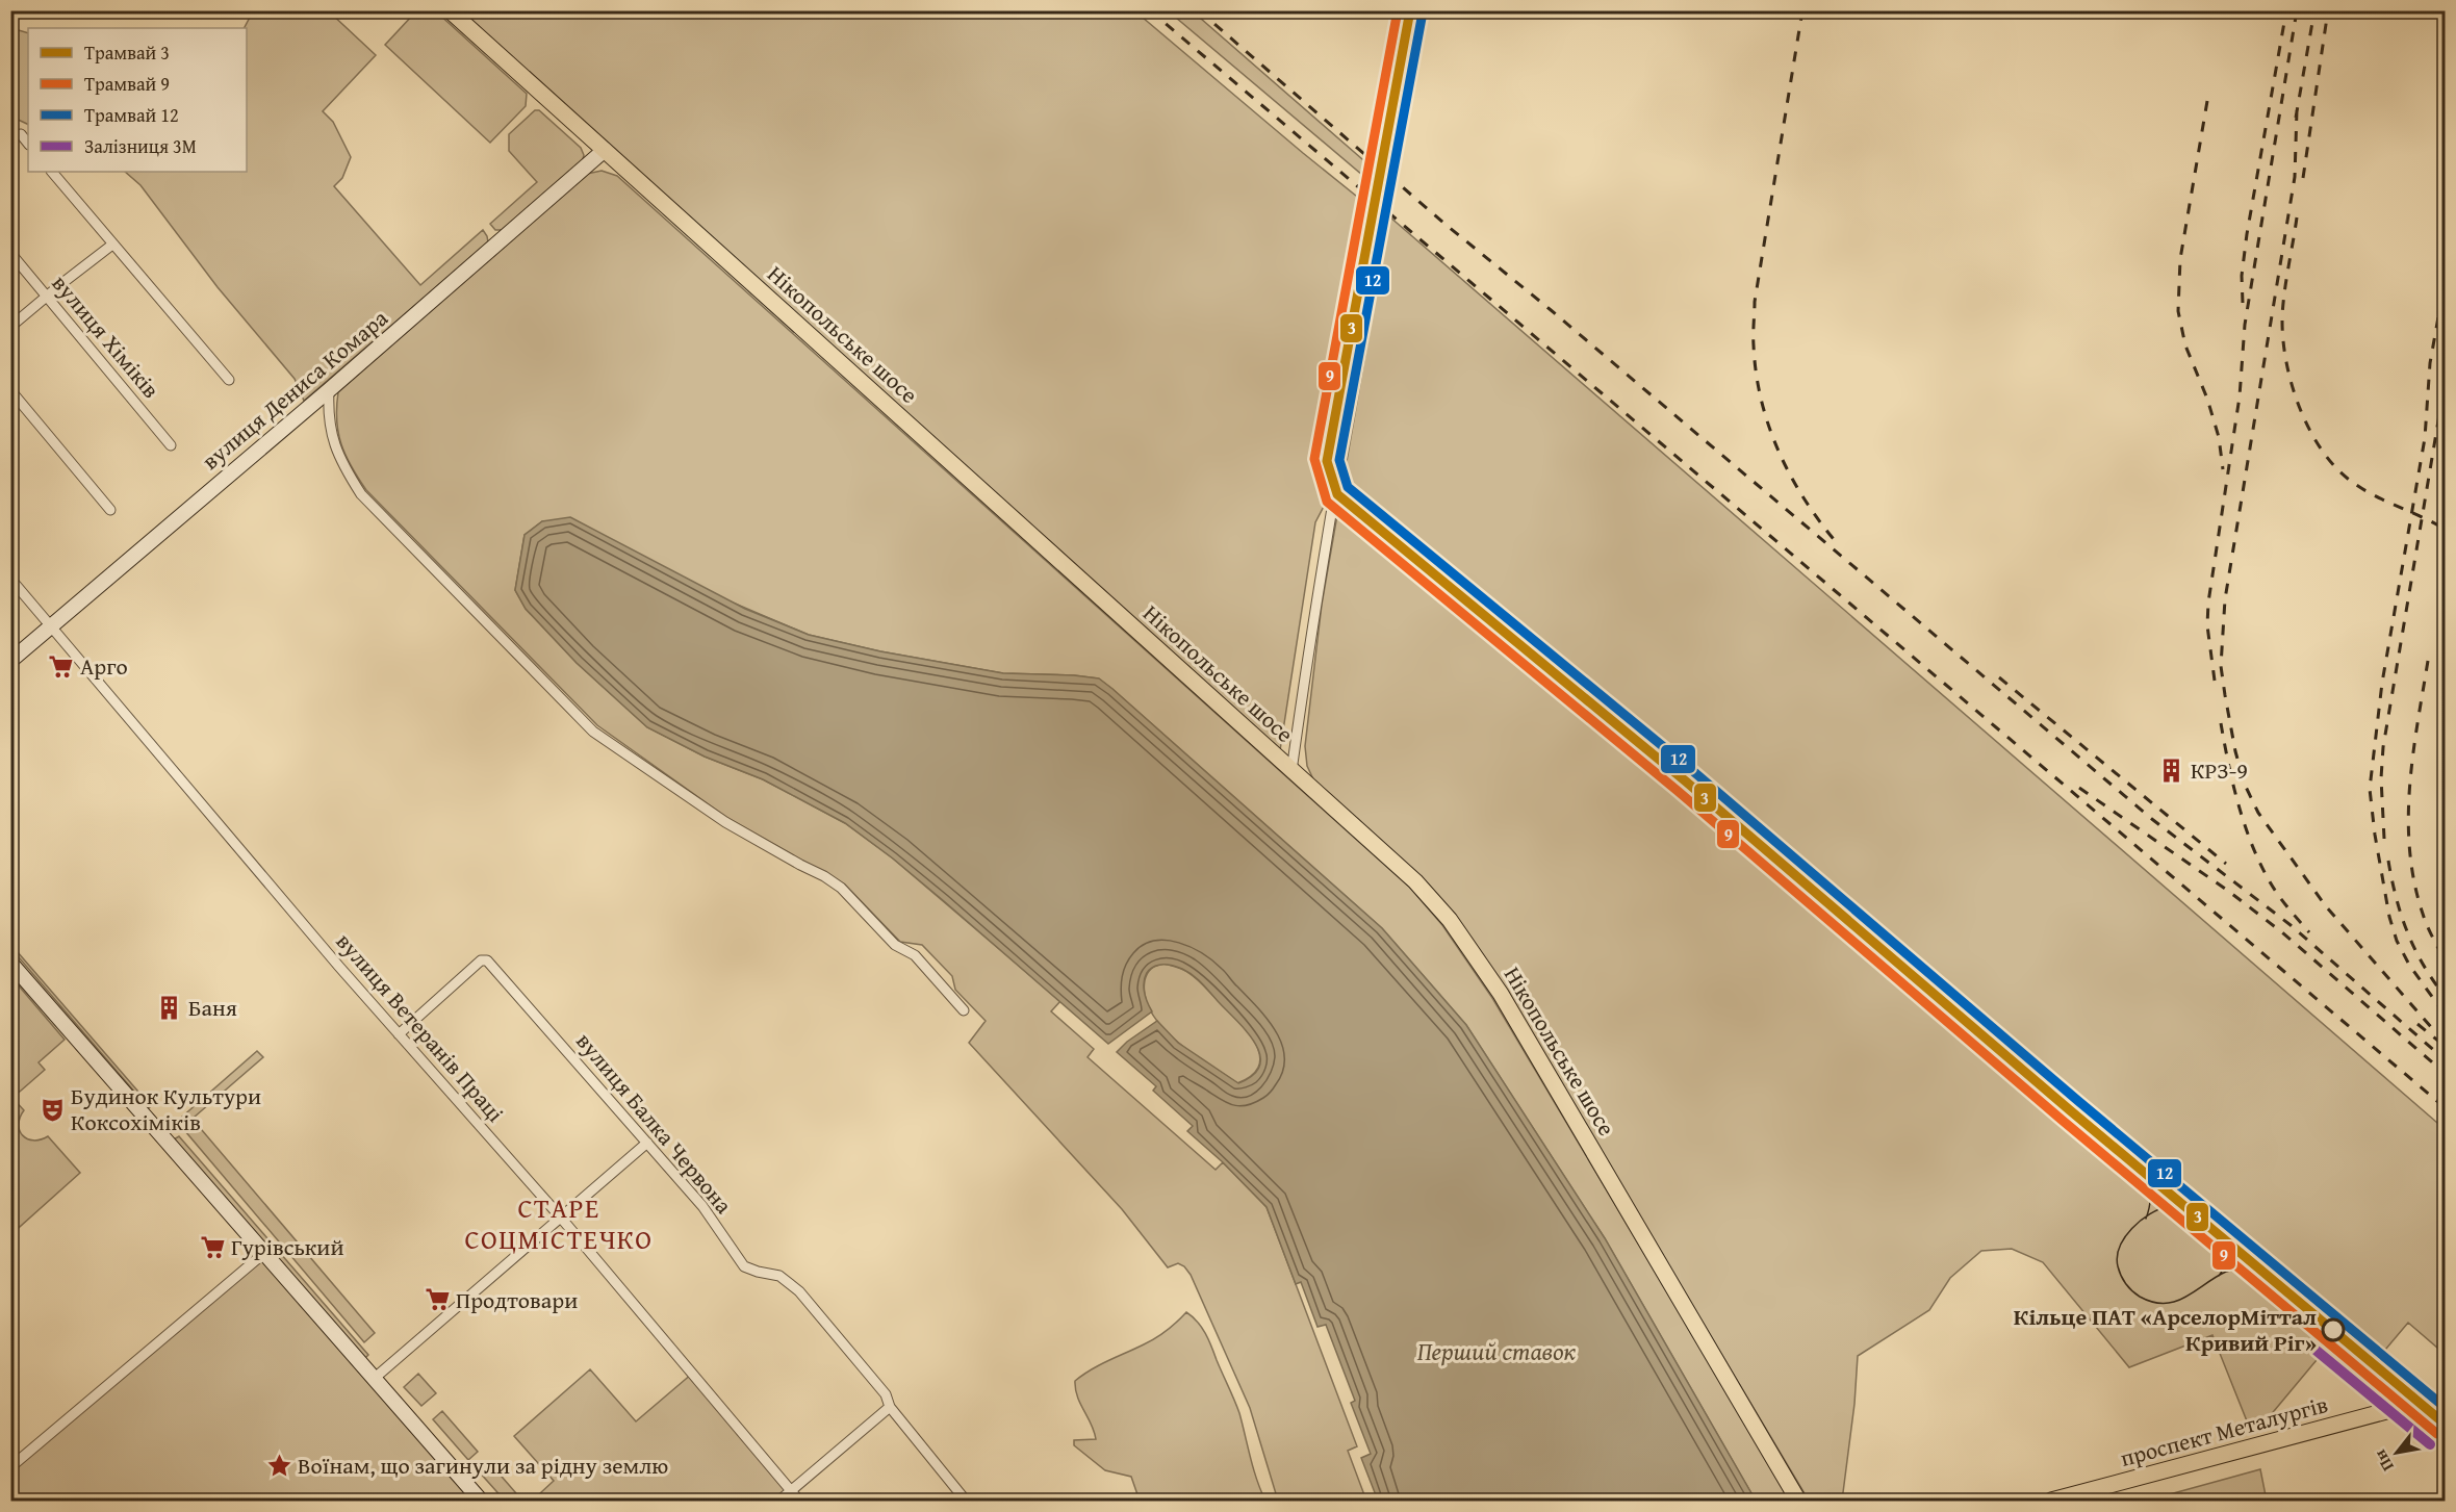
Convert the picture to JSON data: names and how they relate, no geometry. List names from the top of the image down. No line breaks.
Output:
{"streets":{"main road":["Нікопольське шосе","проспект Металургів"],"street":["вулиця Хіміків","вулиця Дениса Комара","вулиця Ветеранів Праці","вулиця Балка Червона"]},"crossings":[["Нікопольське шосе","вулиця Дениса Комара"],["вулиця Дениса Комара","вулиця Ветеранів Праці"],["вулиця Ветеранів Праці","вулиця Балка Червона"]],"districts":["СТАРЕ СОЦМІСТЕЧКО"],"water":["Перший ставок"],"places":{"supermarket":["Арго","Гурівський","Продтовари"],"building":["КРЗ-9","Баня"],"theatre":["Будинок Культури Коксохіміків"],"other":["Кільце ПАТ «АрселорМіттал Кривий Ріг»"],"place":["Воїнам, що загинули за рідну землю"]},"lines":["tram line 3","tram line 9","tram line 12","rail line 3М"],"legend":["Трамвай 3","Трамвай 9","Трамвай 12","Залізниця 3М"],"north":"bottom left"}
